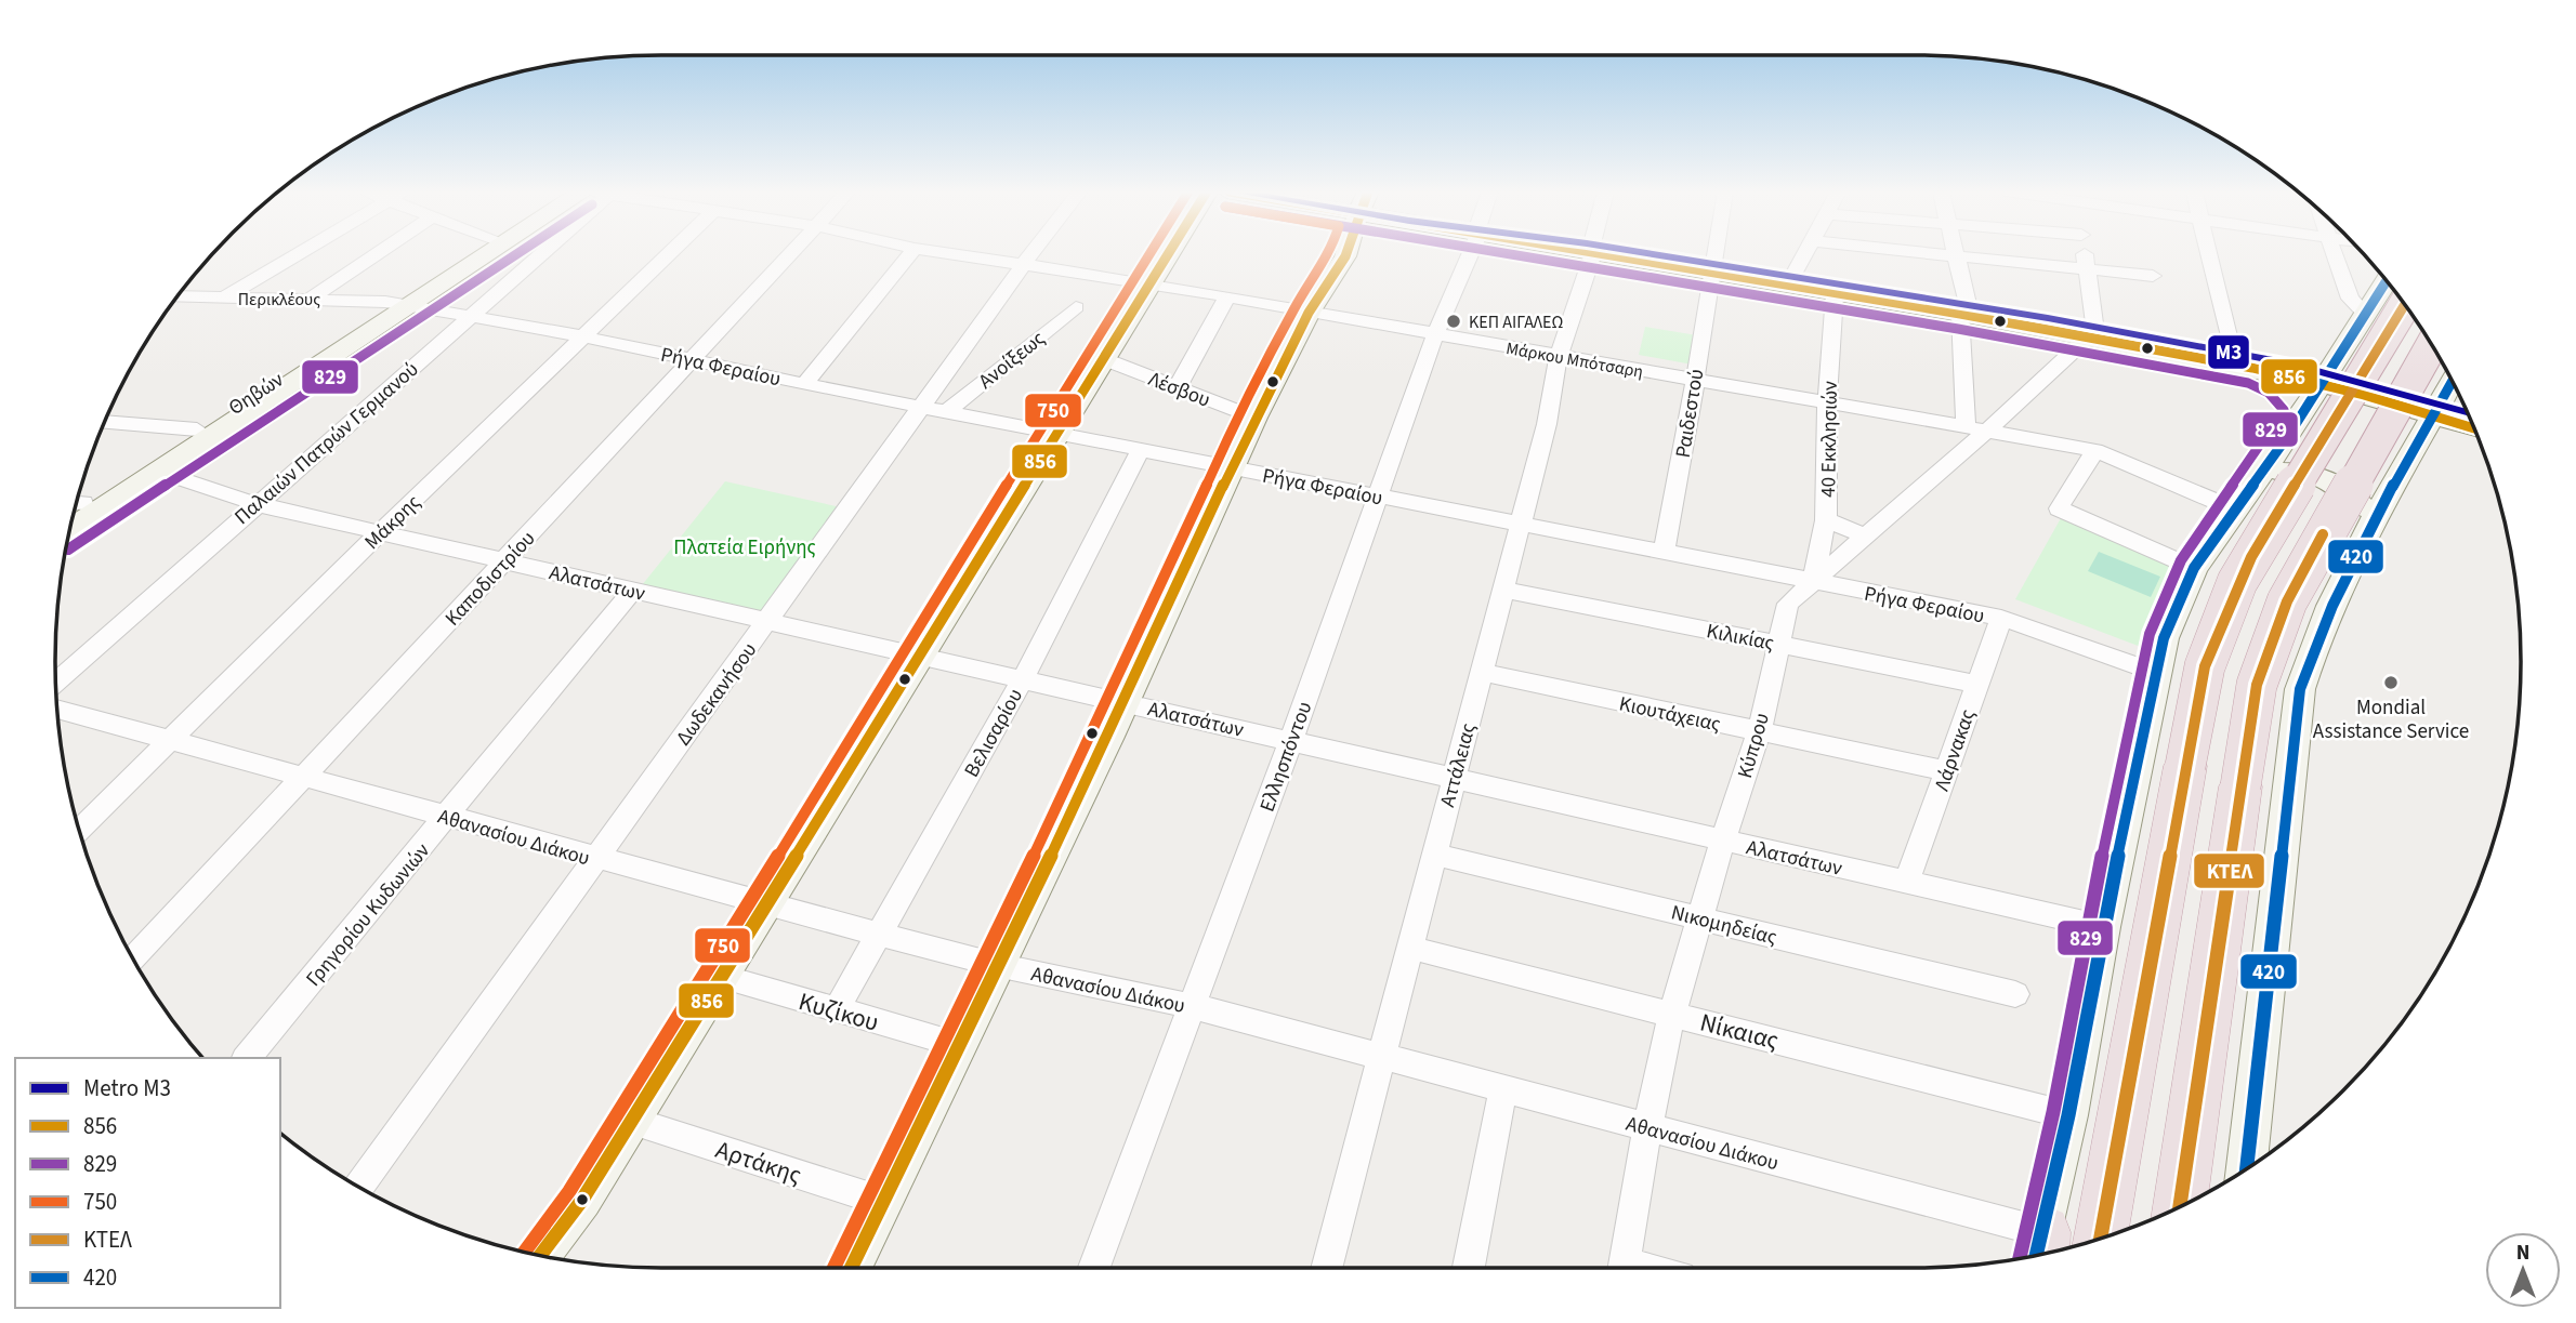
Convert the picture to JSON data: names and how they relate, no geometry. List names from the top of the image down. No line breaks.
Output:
{"streets":{"main road":["Θηβών"],"street":["Περικλέους","Ανοίξεως","Μάρκου Μπότσαρη","Ρήγα Φεραίου","Λέσβου","Ραιδεστού","40 Εκκλησιών","Παλαιών Πατρών Γερμανού","Μάκρης","Καποδιστρίου","Αλατσάτων","Κιλικίας","Δωδεκανήσου","Κιουτάχειας","Βελισαρίου","Κύπρου","Λάρνακας","Ελλησπόντου","Αττάλειας","Αθανασίου Διάκου","Γρηγορίου Κυδωνιών","Νικομηδείας","Κυζίκου","Νίκαιας","Αρτάκης"]},"crossings":[["Περικλέους","Ρήγα Φεραίου"],["Περικλέους","Θηβών"],["Ανοίξεως","Ρήγα Φεραίου"],["Μάρκου Μπότσαρη","Ραιδεστού"],["Μάρκου Μπότσαρη","40 Εκκλησιών"],["Μάρκου Μπότσαρη","Δωδεκανήσου"],["Μάρκου Μπότσαρη","Κύπρου"],["Μάρκου Μπότσαρη","Ελλησπόντου"],["Μάρκου Μπότσαρη","Αττάλειας"],["Ρήγα Φεραίου","Θηβών"],["Ρήγα Φεραίου","Ραιδεστού"],["Ρήγα Φεραίου","40 Εκκλησιών"],["Ρήγα Φεραίου","Παλαιών Πατρών Γερμανού"],["Ρήγα Φεραίου","Μάκρης"],["Ρήγα Φεραίου","Καποδιστρίου"],["Ρήγα Φεραίου","Δωδεκανήσου"],["Ρήγα Φεραίου","Βελισαρίου"],["Ρήγα Φεραίου","Κύπρου"],["Ρήγα Φεραίου","Λάρνακας"],["Ρήγα Φεραίου","Ελλησπόντου"],["Ρήγα Φεραίου","Αττάλειας"],["Θηβών","Αλατσάτων"],["40 Εκκλησιών","Κύπρου"],["Παλαιών Πατρών Γερμανού","Αλατσάτων"],["Μάκρης","Αλατσάτων"],["Μάκρης","Αθανασίου Διάκου"],["Καποδιστρίου","Αλατσάτων"],["Καποδιστρίου","Αθανασίου Διάκου"],["Αλατσάτων","Δωδεκανήσου"],["Αλατσάτων","Βελισαρίου"],["Αλατσάτων","Κύπρου"],["Αλατσάτων","Λάρνακας"],["Αλατσάτων","Ελλησπόντου"],["Αλατσάτων","Αττάλειας"],["Αλατσάτων","Γρηγορίου Κυδωνιών"],["Κιλικίας","Κύπρου"],["Κιλικίας","Λάρνακας"],["Κιλικίας","Αττάλειας"],["Δωδεκανήσου","Αθανασίου Διάκου"],["Κιουτάχειας","Κύπρου"],["Κιουτάχειας","Λάρνακας"],["Κιουτάχειας","Αττάλειας"],["Βελισαρίου","Αθανασίου Διάκου"],["Βελισαρίου","Κυζίκου"],["Κύπρου","Αθανασίου Διάκου"],["Κύπρου","Νικομηδείας"],["Κύπρου","Νίκαιας"],["Ελλησπόντου","Αθανασίου Διάκου"],["Αττάλειας","Αθανασίου Διάκου"],["Αττάλειας","Νικομηδείας"],["Αττάλειας","Νίκαιας"],["Αθανασίου Διάκου","Γρηγορίου Κυδωνιών"]],"parks":["Πλατεία Ειρήνης"],"places":["ΚΕΠ ΑΙΓΑΛΕΩ","Mondial Assistance Service"],"lines":["metro line Μ3","transit line 856","transit line 829","transit line 750","transit line 420","transit line ΚΤΕΛ"],"legend":["Metro Μ3","856","829","750","ΚΤΕΛ","420"],"north":"top"}
